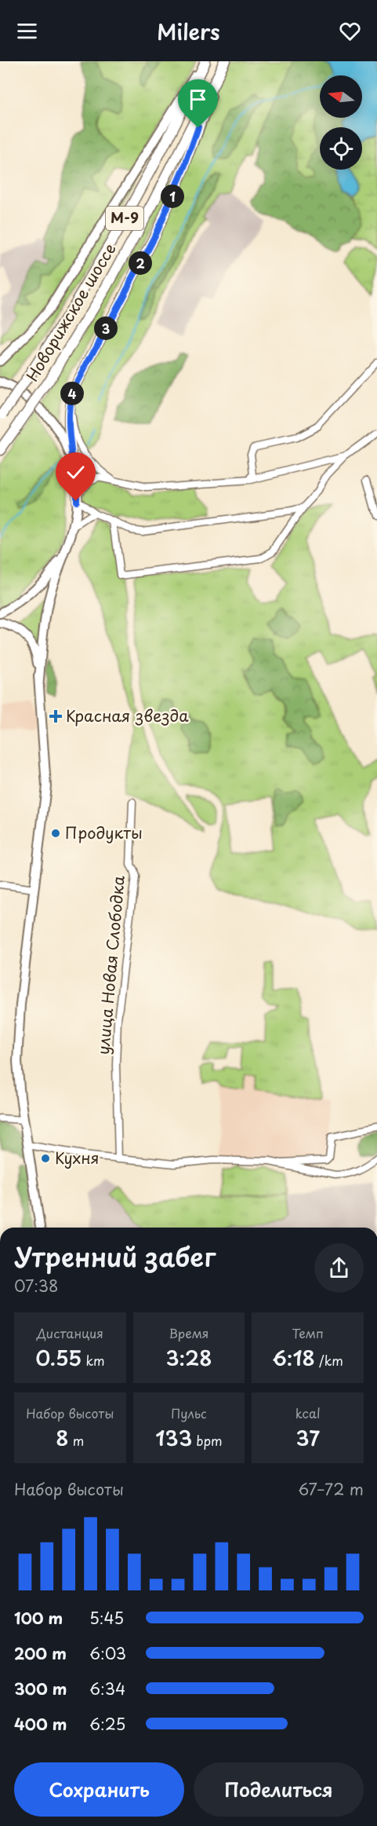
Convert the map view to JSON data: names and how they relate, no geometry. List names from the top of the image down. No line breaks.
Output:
{"streets":{"highway":["М-9","Новорижское шоссе"],"street":["улица Новая Слободка"]},"crossings":[["М-9","Новорижское шоссе"]],"places":{"health":["Красная звезда"],"other":["Продукты","Кухня"]},"north":"left","page":{"header":"Milers","pins":["1","2","3","4"],"heading":["Утренний забег","07:38"],"stats":[["Дистанция","0.55 km"],["Время","3:28"],["Темп","6:18 /km"],["Набор высоты","8 m"],["Пульс","133 bpm"],["kcal","37"]],"chart":["Набор высоты","67–72 m"],"list":[{"name":"100 m","note":"5:45"},{"name":"200 m","note":"6:03"},{"name":"300 m","note":"6:34"},{"name":"400 m","note":"6:25"}],"buttons":["Сохранить","Поделиться"]}}
